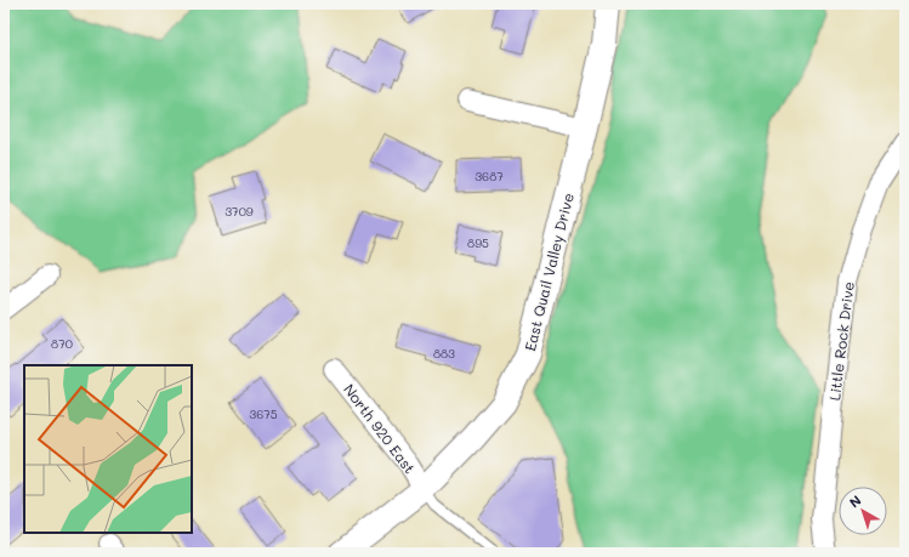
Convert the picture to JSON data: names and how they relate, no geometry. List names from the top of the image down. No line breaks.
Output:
{"streets":{"street":["East Quail Valley Drive","Little Rock Drive","North 920 East"]},"crossings":[["East Quail Valley Drive","North 920 East"]],"house_numbers":["3687","3709","895","870","883","3675"],"north":"top left"}
